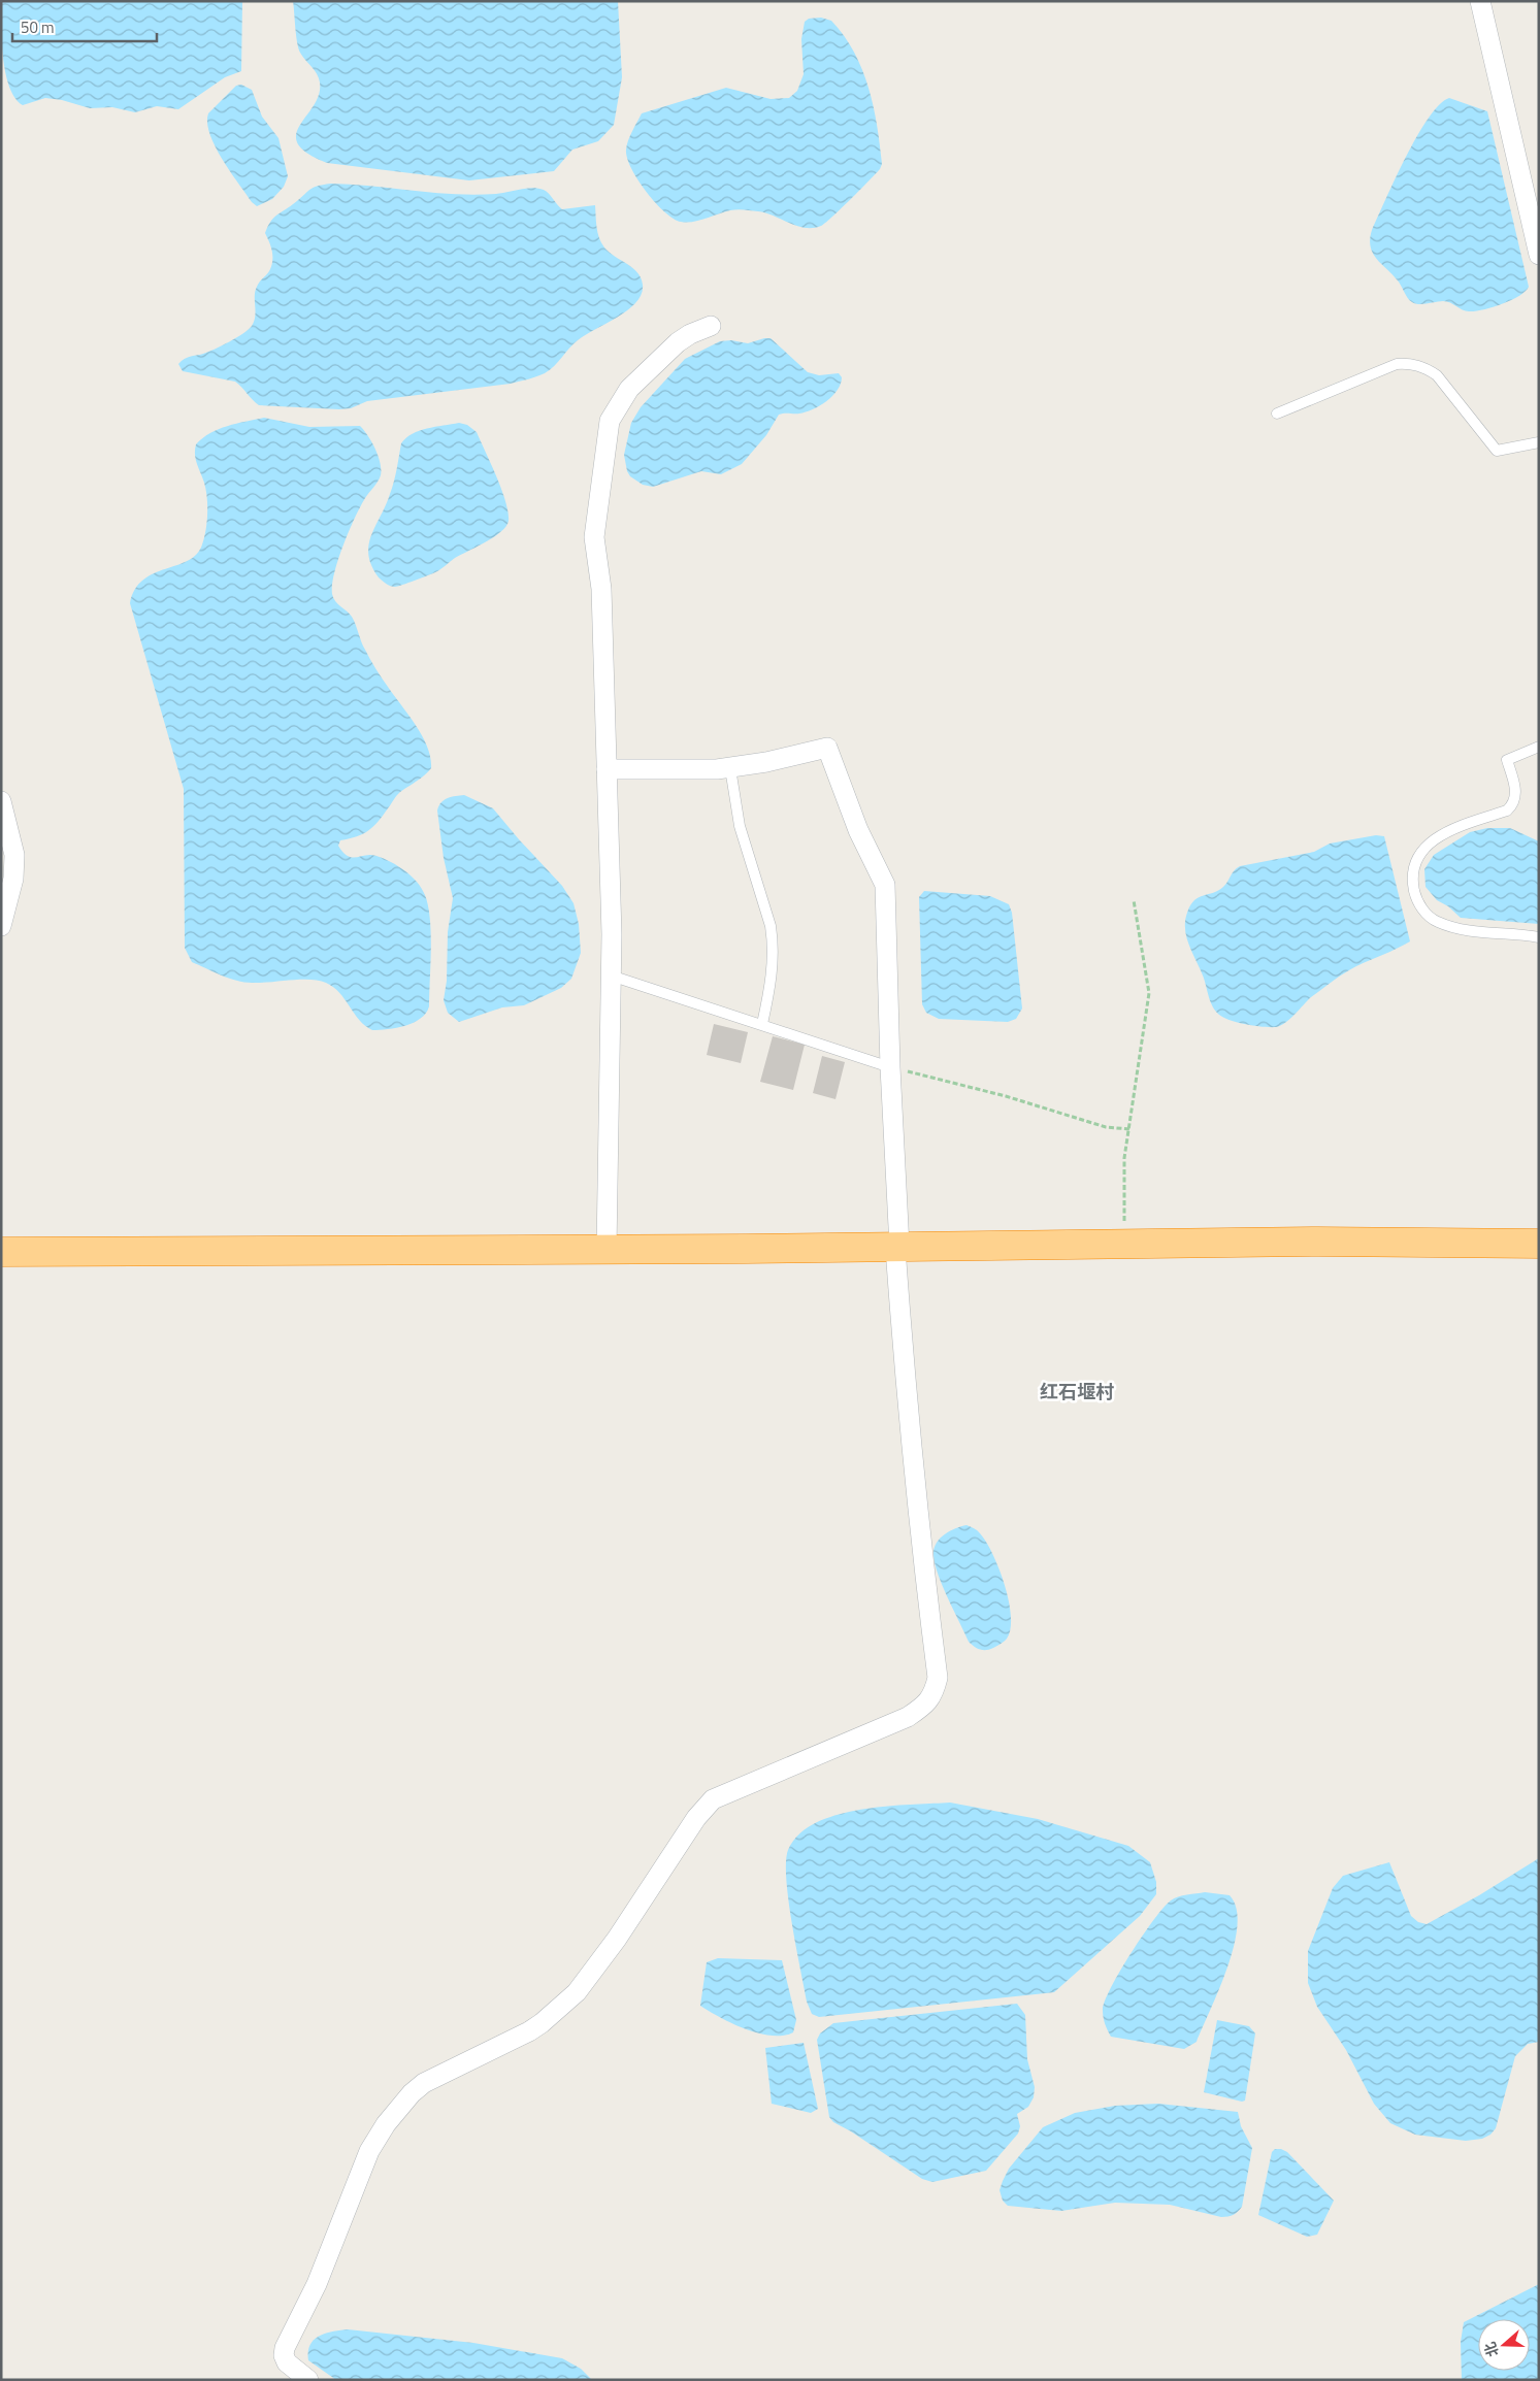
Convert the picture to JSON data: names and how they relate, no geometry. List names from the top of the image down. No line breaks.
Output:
{"districts":["红石堰村"],"scale_bar":"50 m","north":"left"}
